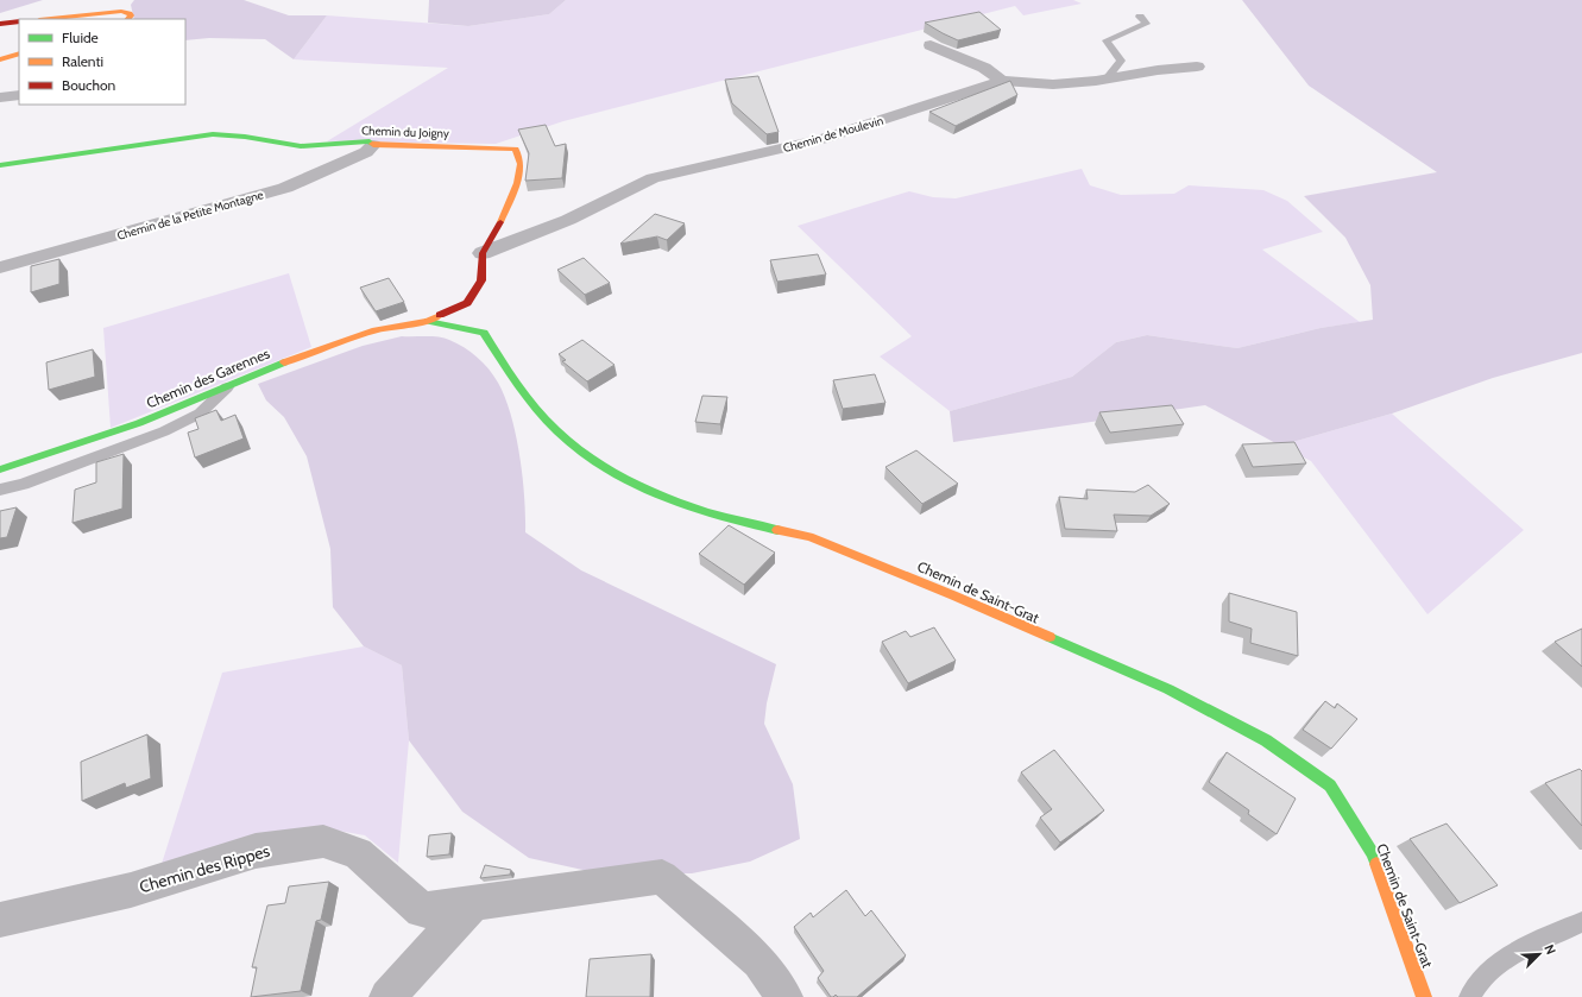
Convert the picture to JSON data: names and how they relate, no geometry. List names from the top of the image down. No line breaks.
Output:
{"streets":{"street":["Chemin du Joigny","Chemin de Moulevin","Chemin de la Petite Montagne","Chemin des Garennes","Chemin de Saint-Grat","Chemin des Rippes"]},"crossings":[["Chemin du Joigny","Chemin de Moulevin"],["Chemin du Joigny","Chemin de la Petite Montagne"],["Chemin du Joigny","Chemin des Garennes"],["Chemin du Joigny","Chemin de Saint-Grat"],["Chemin des Garennes","Chemin de Saint-Grat"]],"legend":["Fluide","Ralenti","Bouchon"],"north":"top right"}
